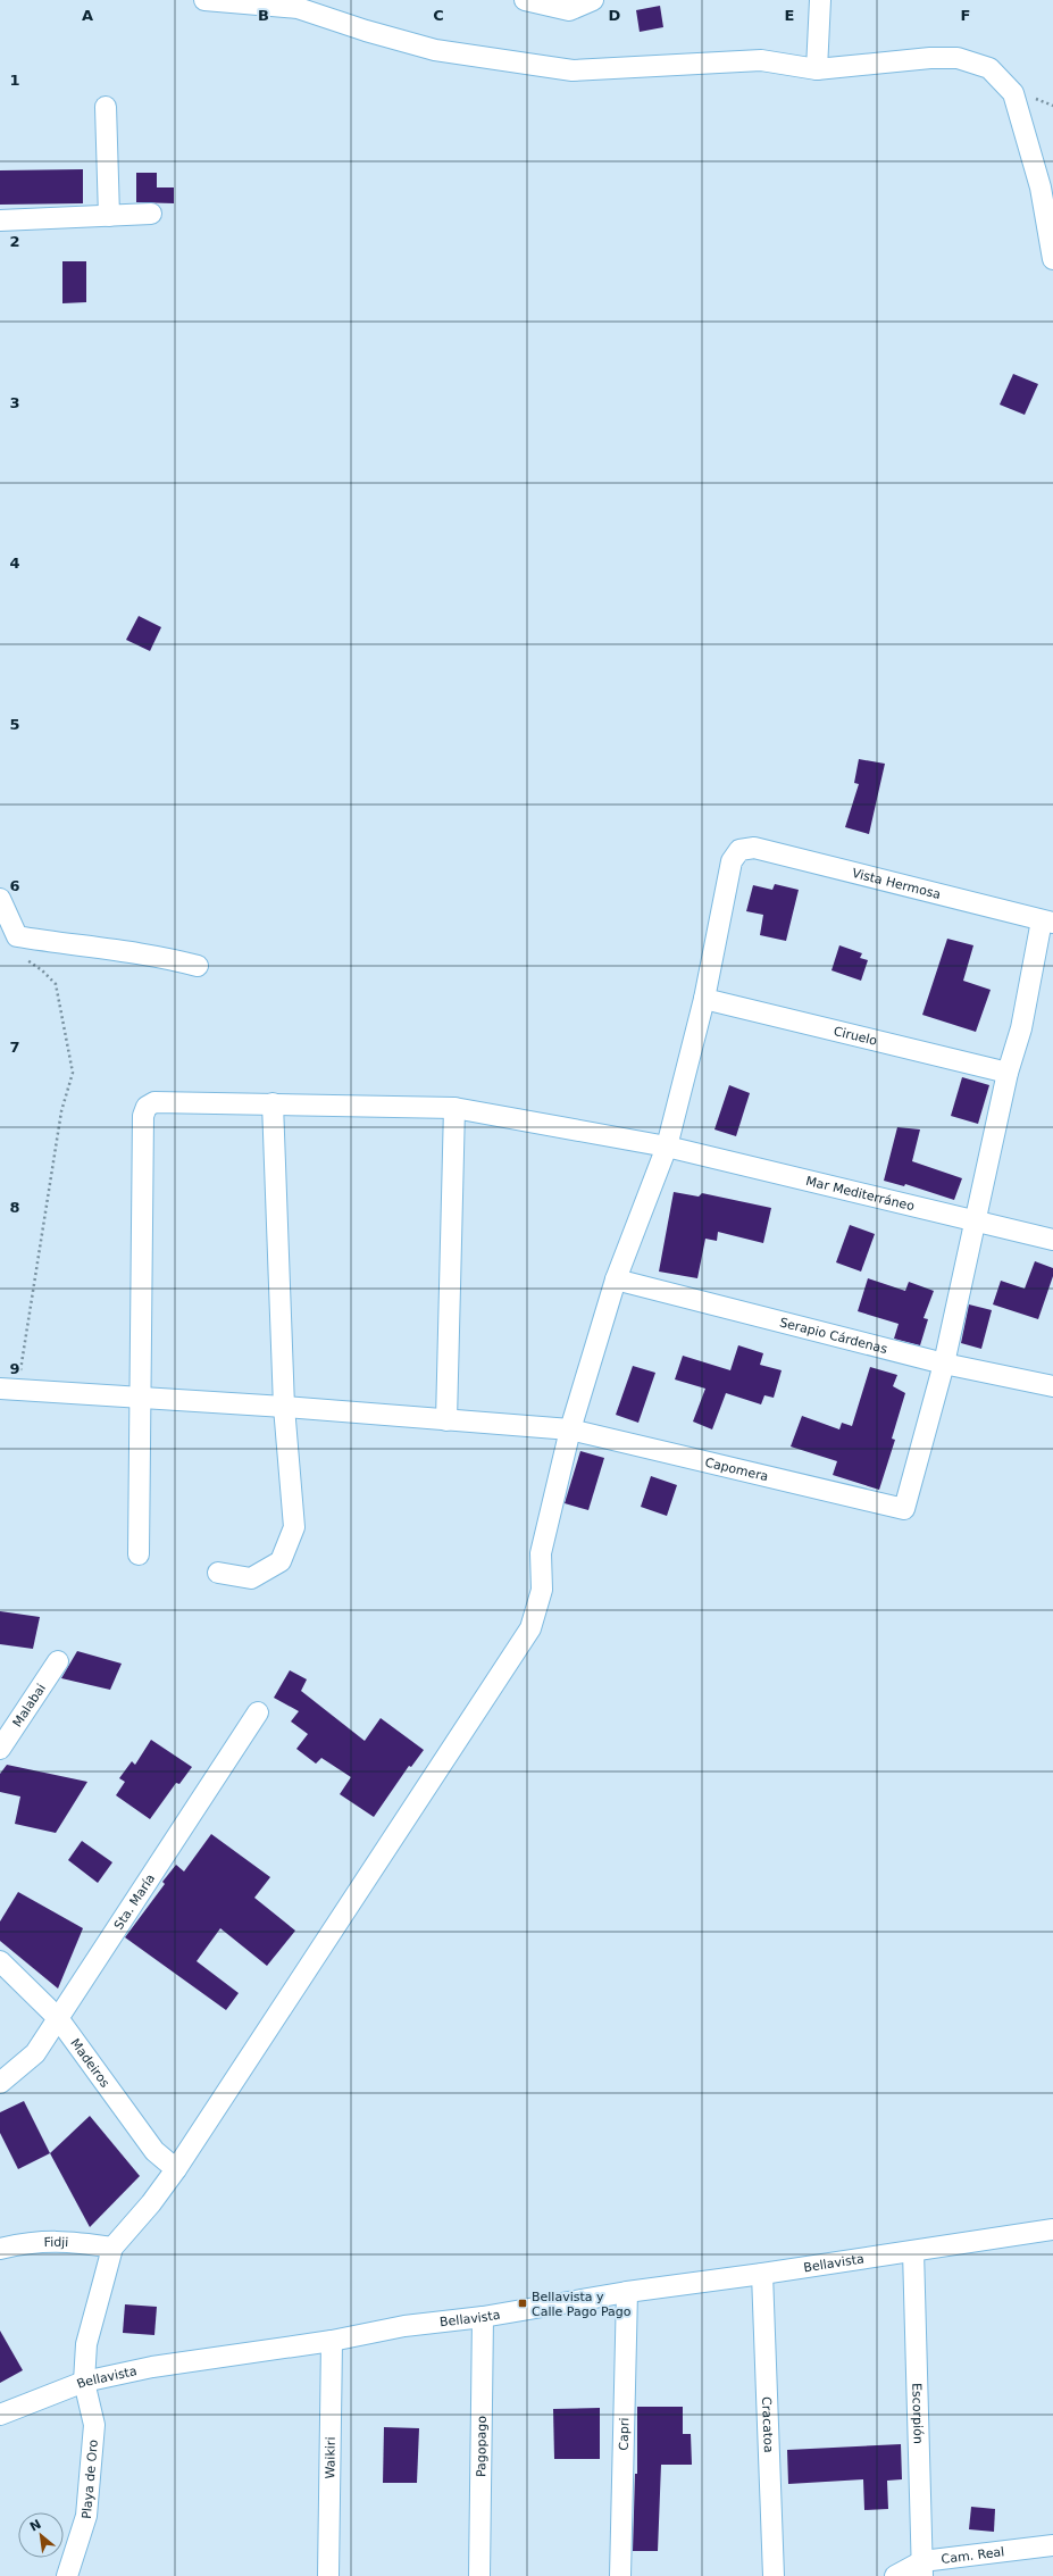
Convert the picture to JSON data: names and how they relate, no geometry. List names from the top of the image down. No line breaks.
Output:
{"streets":{"street":["Vista Hermosa","Ciruelo","Mar Mediterráneo","Serapio Cárdenas","Capomera","Malabai","Sta. María","Madeiros","Fidji","Bellavista","Escorpión","Cracatoa","Capri","Pagopago","Waikiri","Playa de Oro","Cam. Real"]},"crossings":[["Vista Hermosa","Ciruelo"],["Mar Mediterráneo","Capomera"],["Serapio Cárdenas","Capomera"],["Sta. María","Madeiros"],["Fidji","Playa de Oro"],["Bellavista","Escorpión"],["Bellavista","Cracatoa"],["Bellavista","Capri"],["Bellavista","Pagopago"],["Bellavista","Waikiri"],["Bellavista","Playa de Oro"],["Escorpión","Cam. Real"]],"places":{"transit":["Bellavista y Calle Pago Pago"]},"north":"top left","grid":{"columns":["A","B","C","D","E","F"],"rows":["1","2","3","4","5","6","7","8","9"]}}
